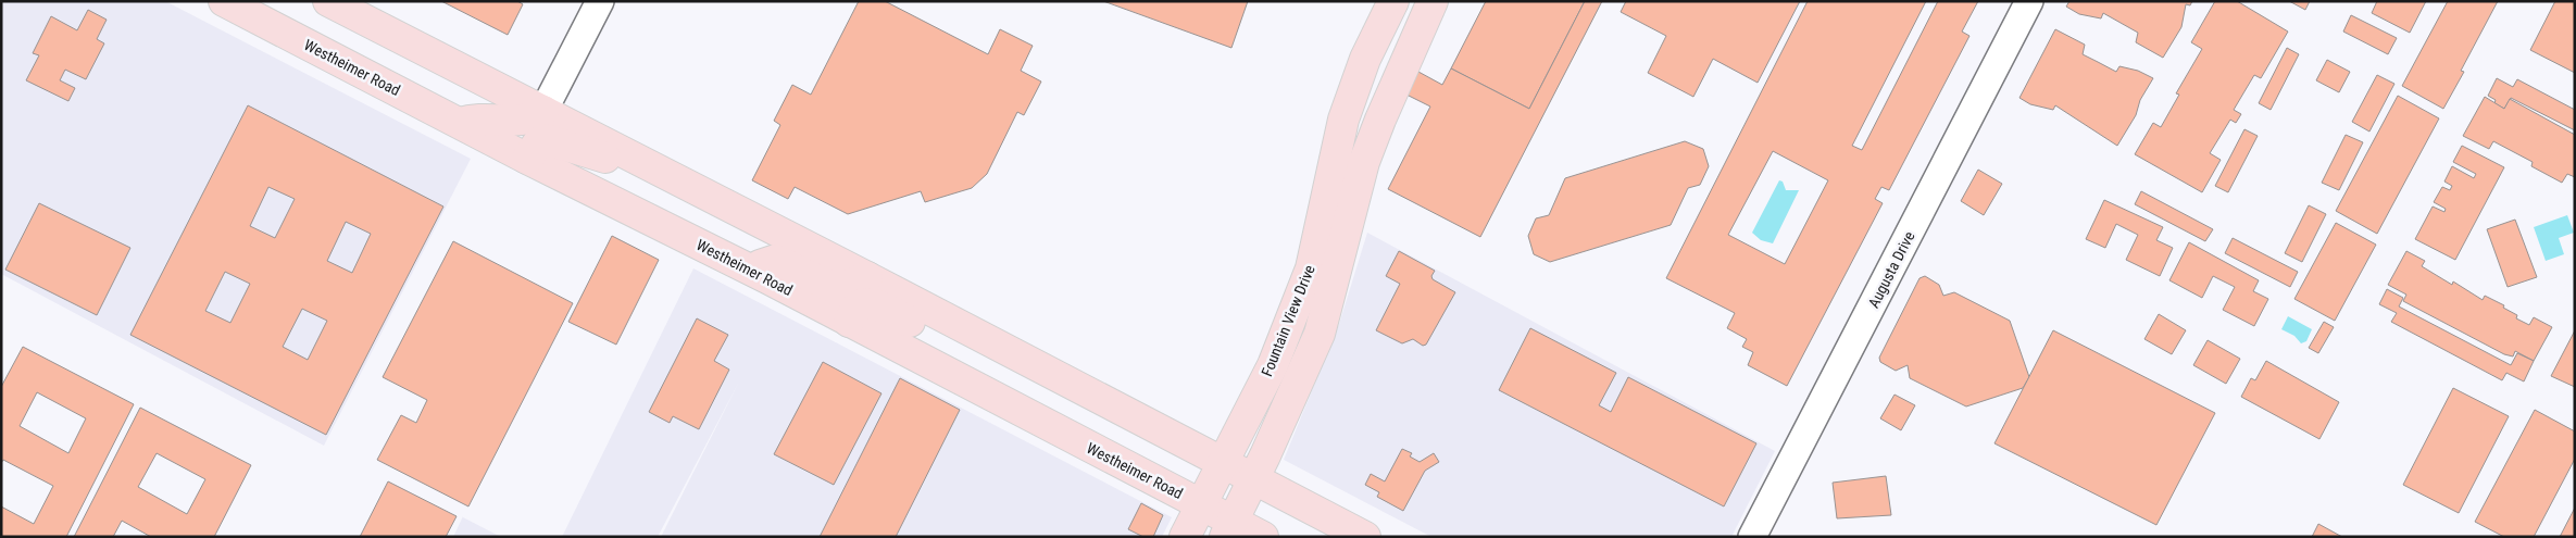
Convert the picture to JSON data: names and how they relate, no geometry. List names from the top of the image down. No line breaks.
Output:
{"streets":{"main road":["Westheimer Road","Fountain View Drive"],"street":["Augusta Drive"]},"crossings":[["Westheimer Road","Fountain View Drive"]]}
